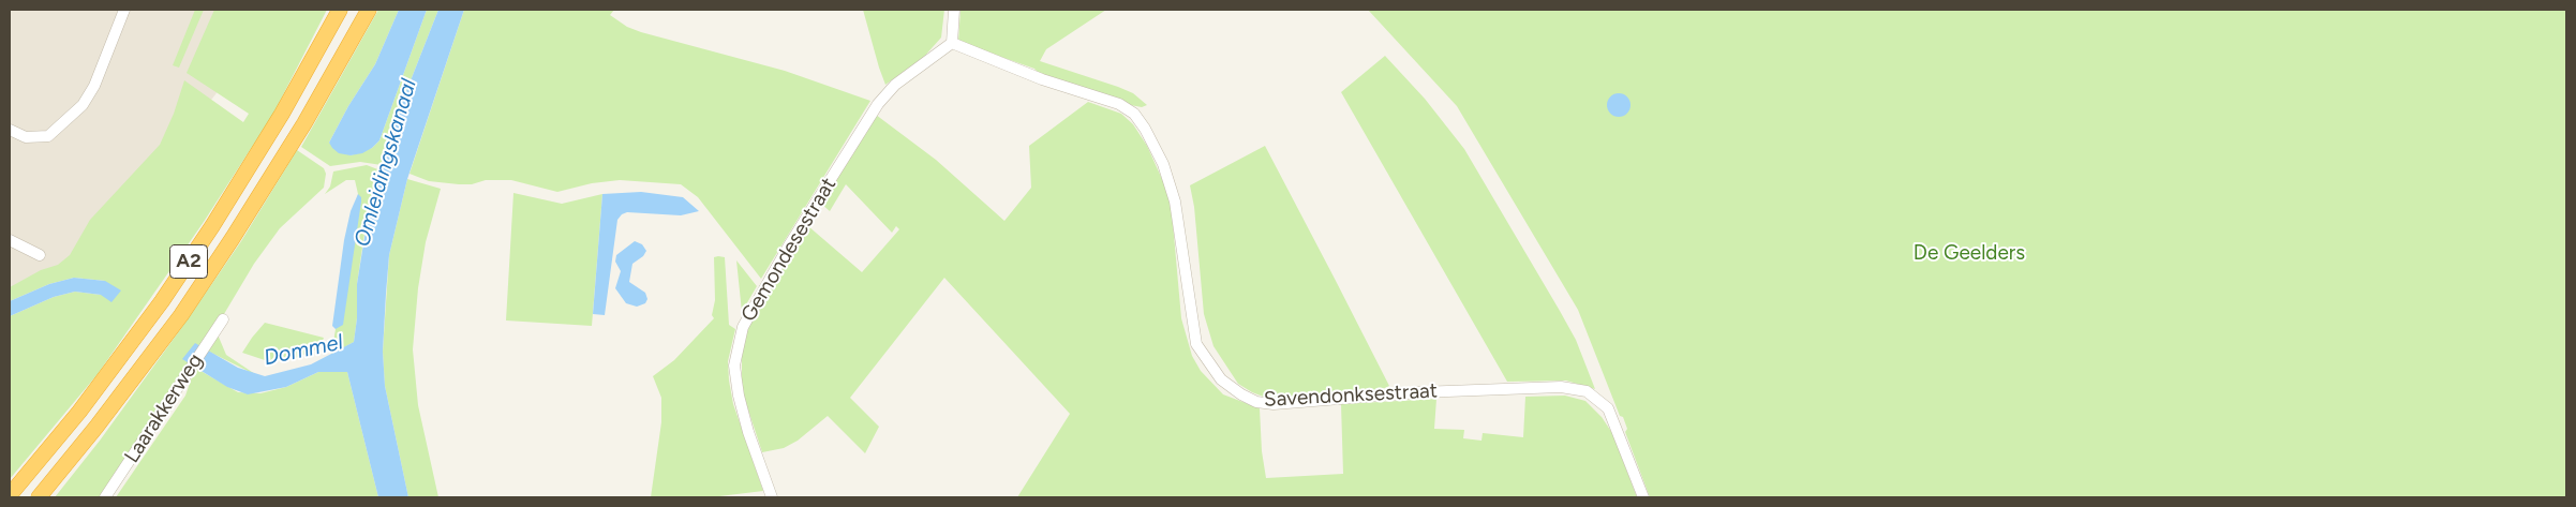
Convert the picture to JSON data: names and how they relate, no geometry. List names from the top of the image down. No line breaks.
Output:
{"streets":{"highway":["A2"],"street":["Gemondesestraat","Savendonksestraat","Laarakkerweg"]},"crossings":[["Gemondesestraat","Savendonksestraat"]],"water":["Omleidingskanaal","Dommel"],"parks":["De Geelders"]}
